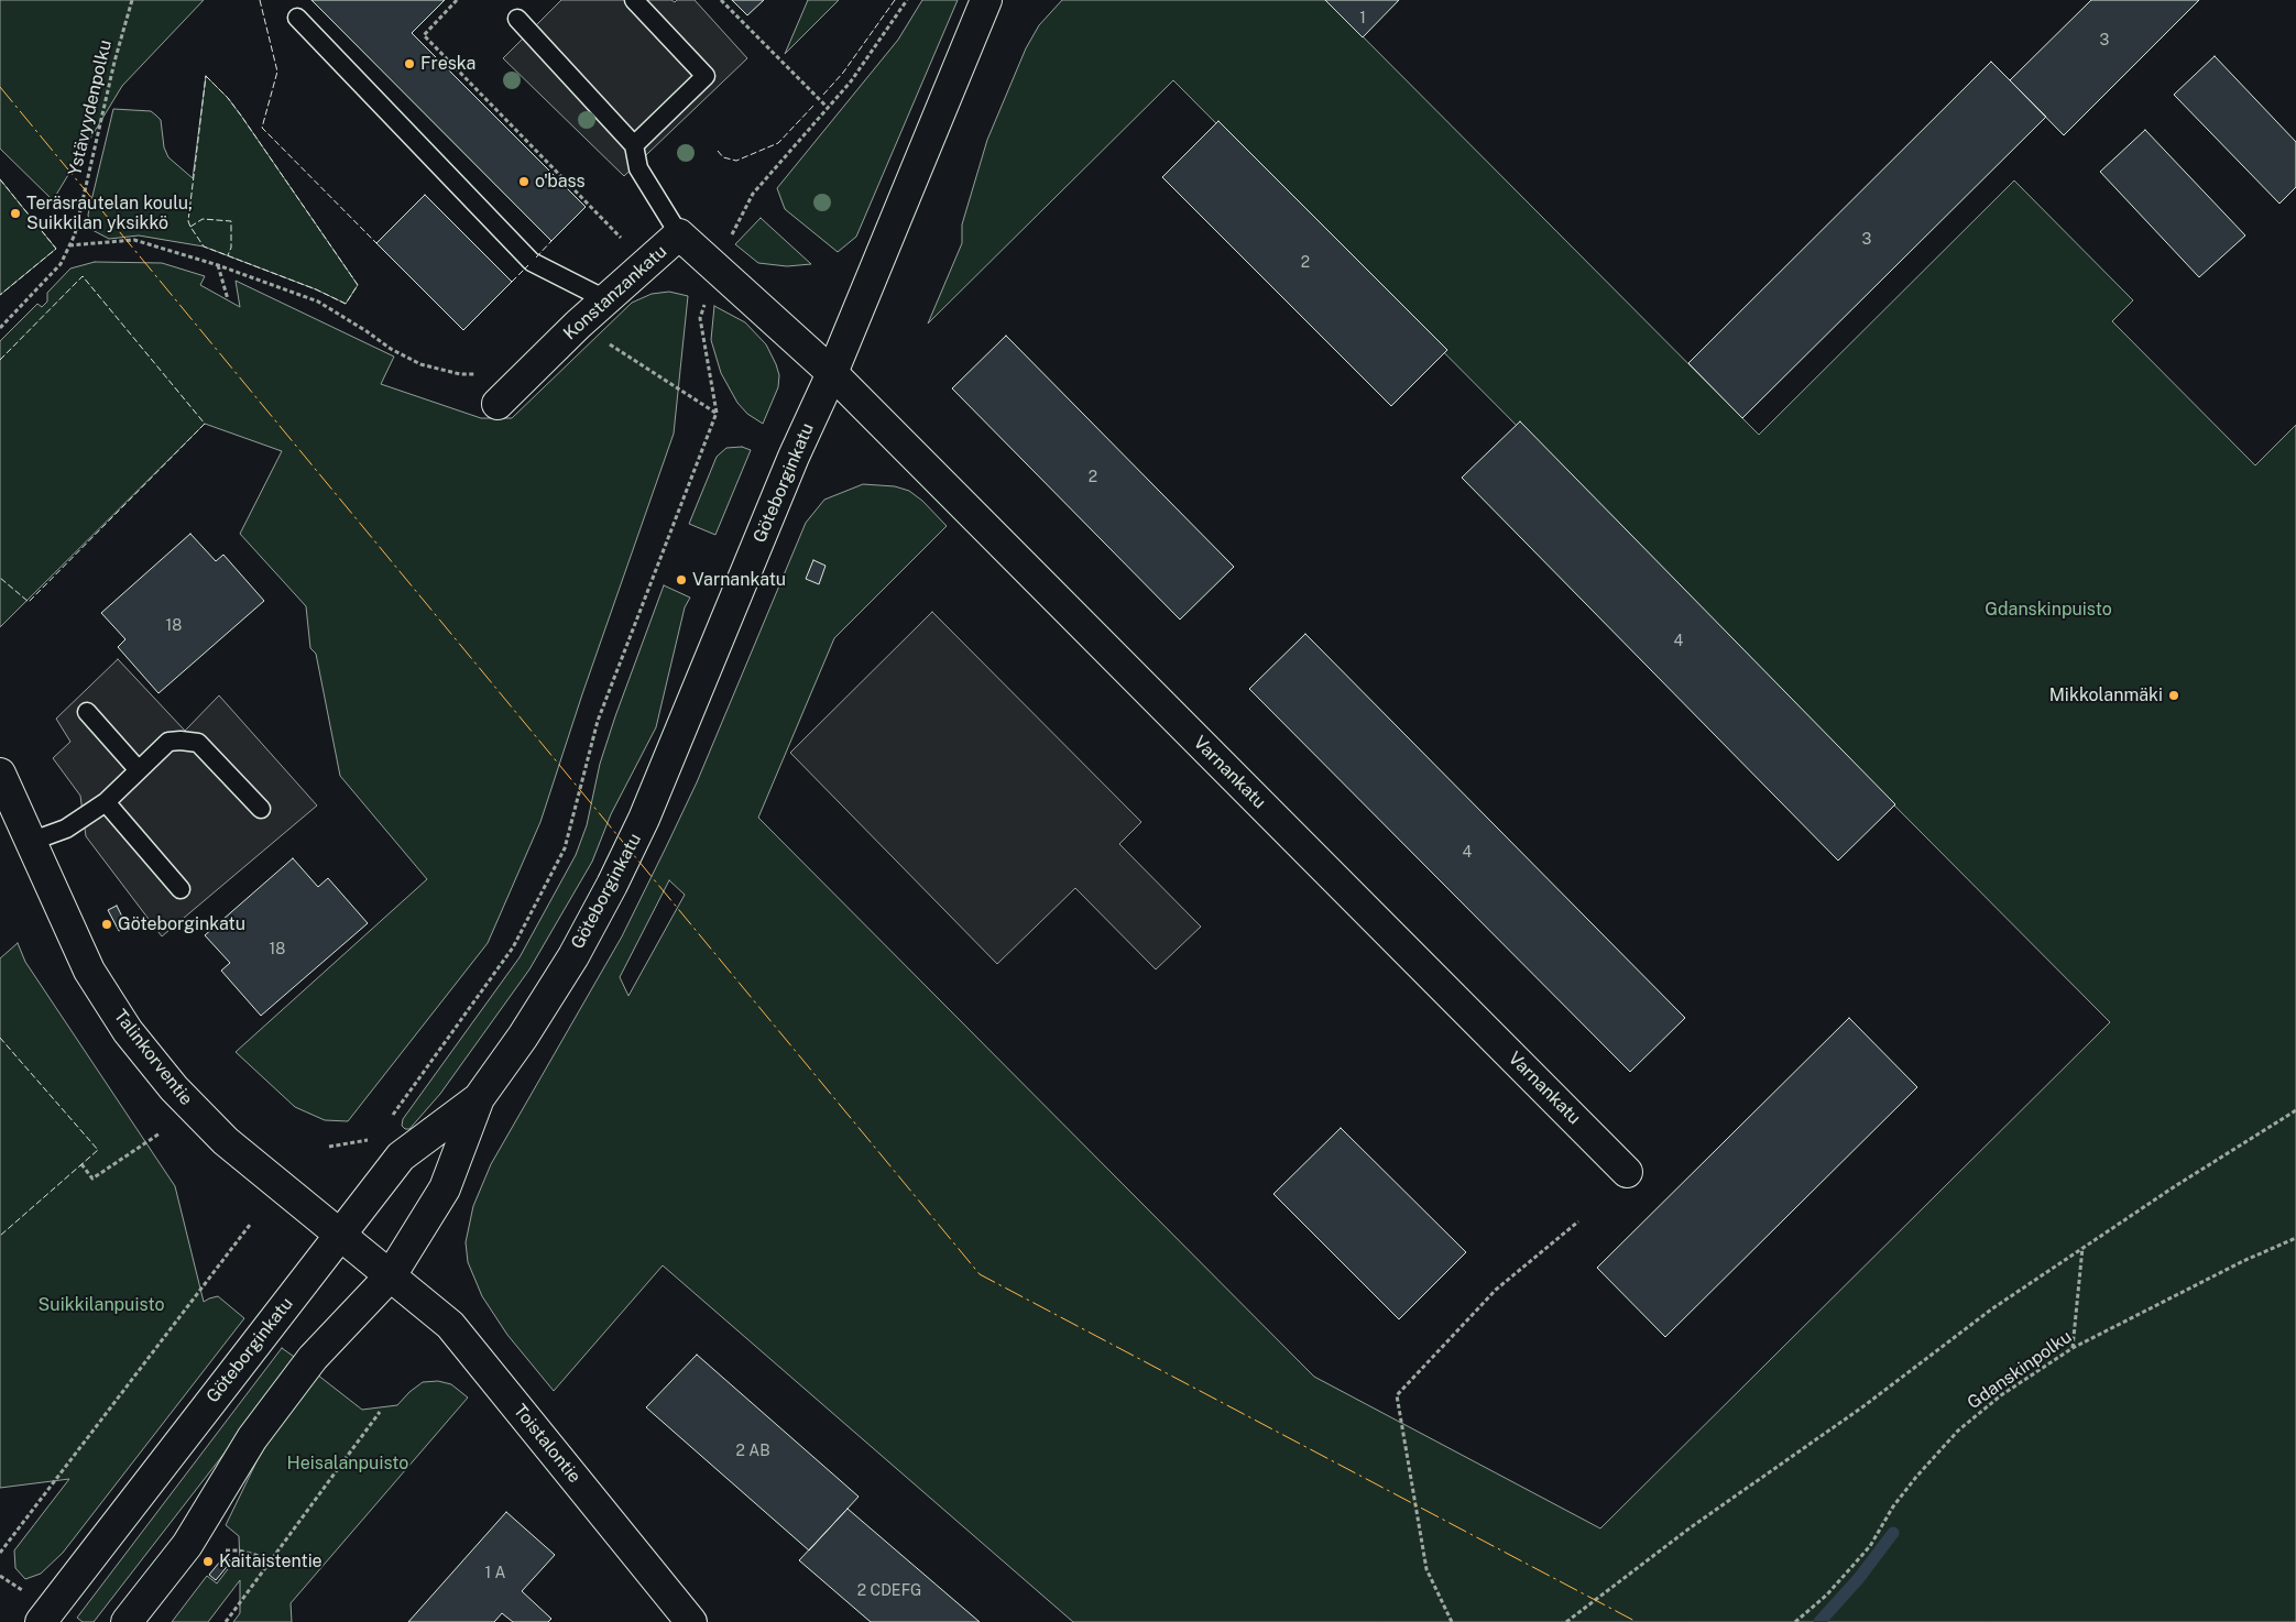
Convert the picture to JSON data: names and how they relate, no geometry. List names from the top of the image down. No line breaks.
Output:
{"streets":{"street":["Konstanzankatu","Göteborginkatu","Varnankatu","Talinkorventie","Toistalontie"],"path":["Ystävyydenpolku","Gdanskinpolku"]},"crossings":[["Konstanzankatu","Göteborginkatu"],["Konstanzankatu","Varnankatu"],["Göteborginkatu","Varnankatu"],["Göteborginkatu","Talinkorventie"],["Göteborginkatu","Toistalontie"],["Talinkorventie","Toistalontie"]],"parks":["Gdanskinpuisto","Suikkilanpuisto","Heisalanpuisto"],"places":["Freska","o'bass","Teräsrautelan koulu, Suikkilan yksikkö","Varnankatu","Mikkolanmäki","Göteborginkatu","Kaitaistentie"],"house_numbers":["1","3","3","2","2","18","4","4","18","2 AB","1 A","2 CDEFG"]}
